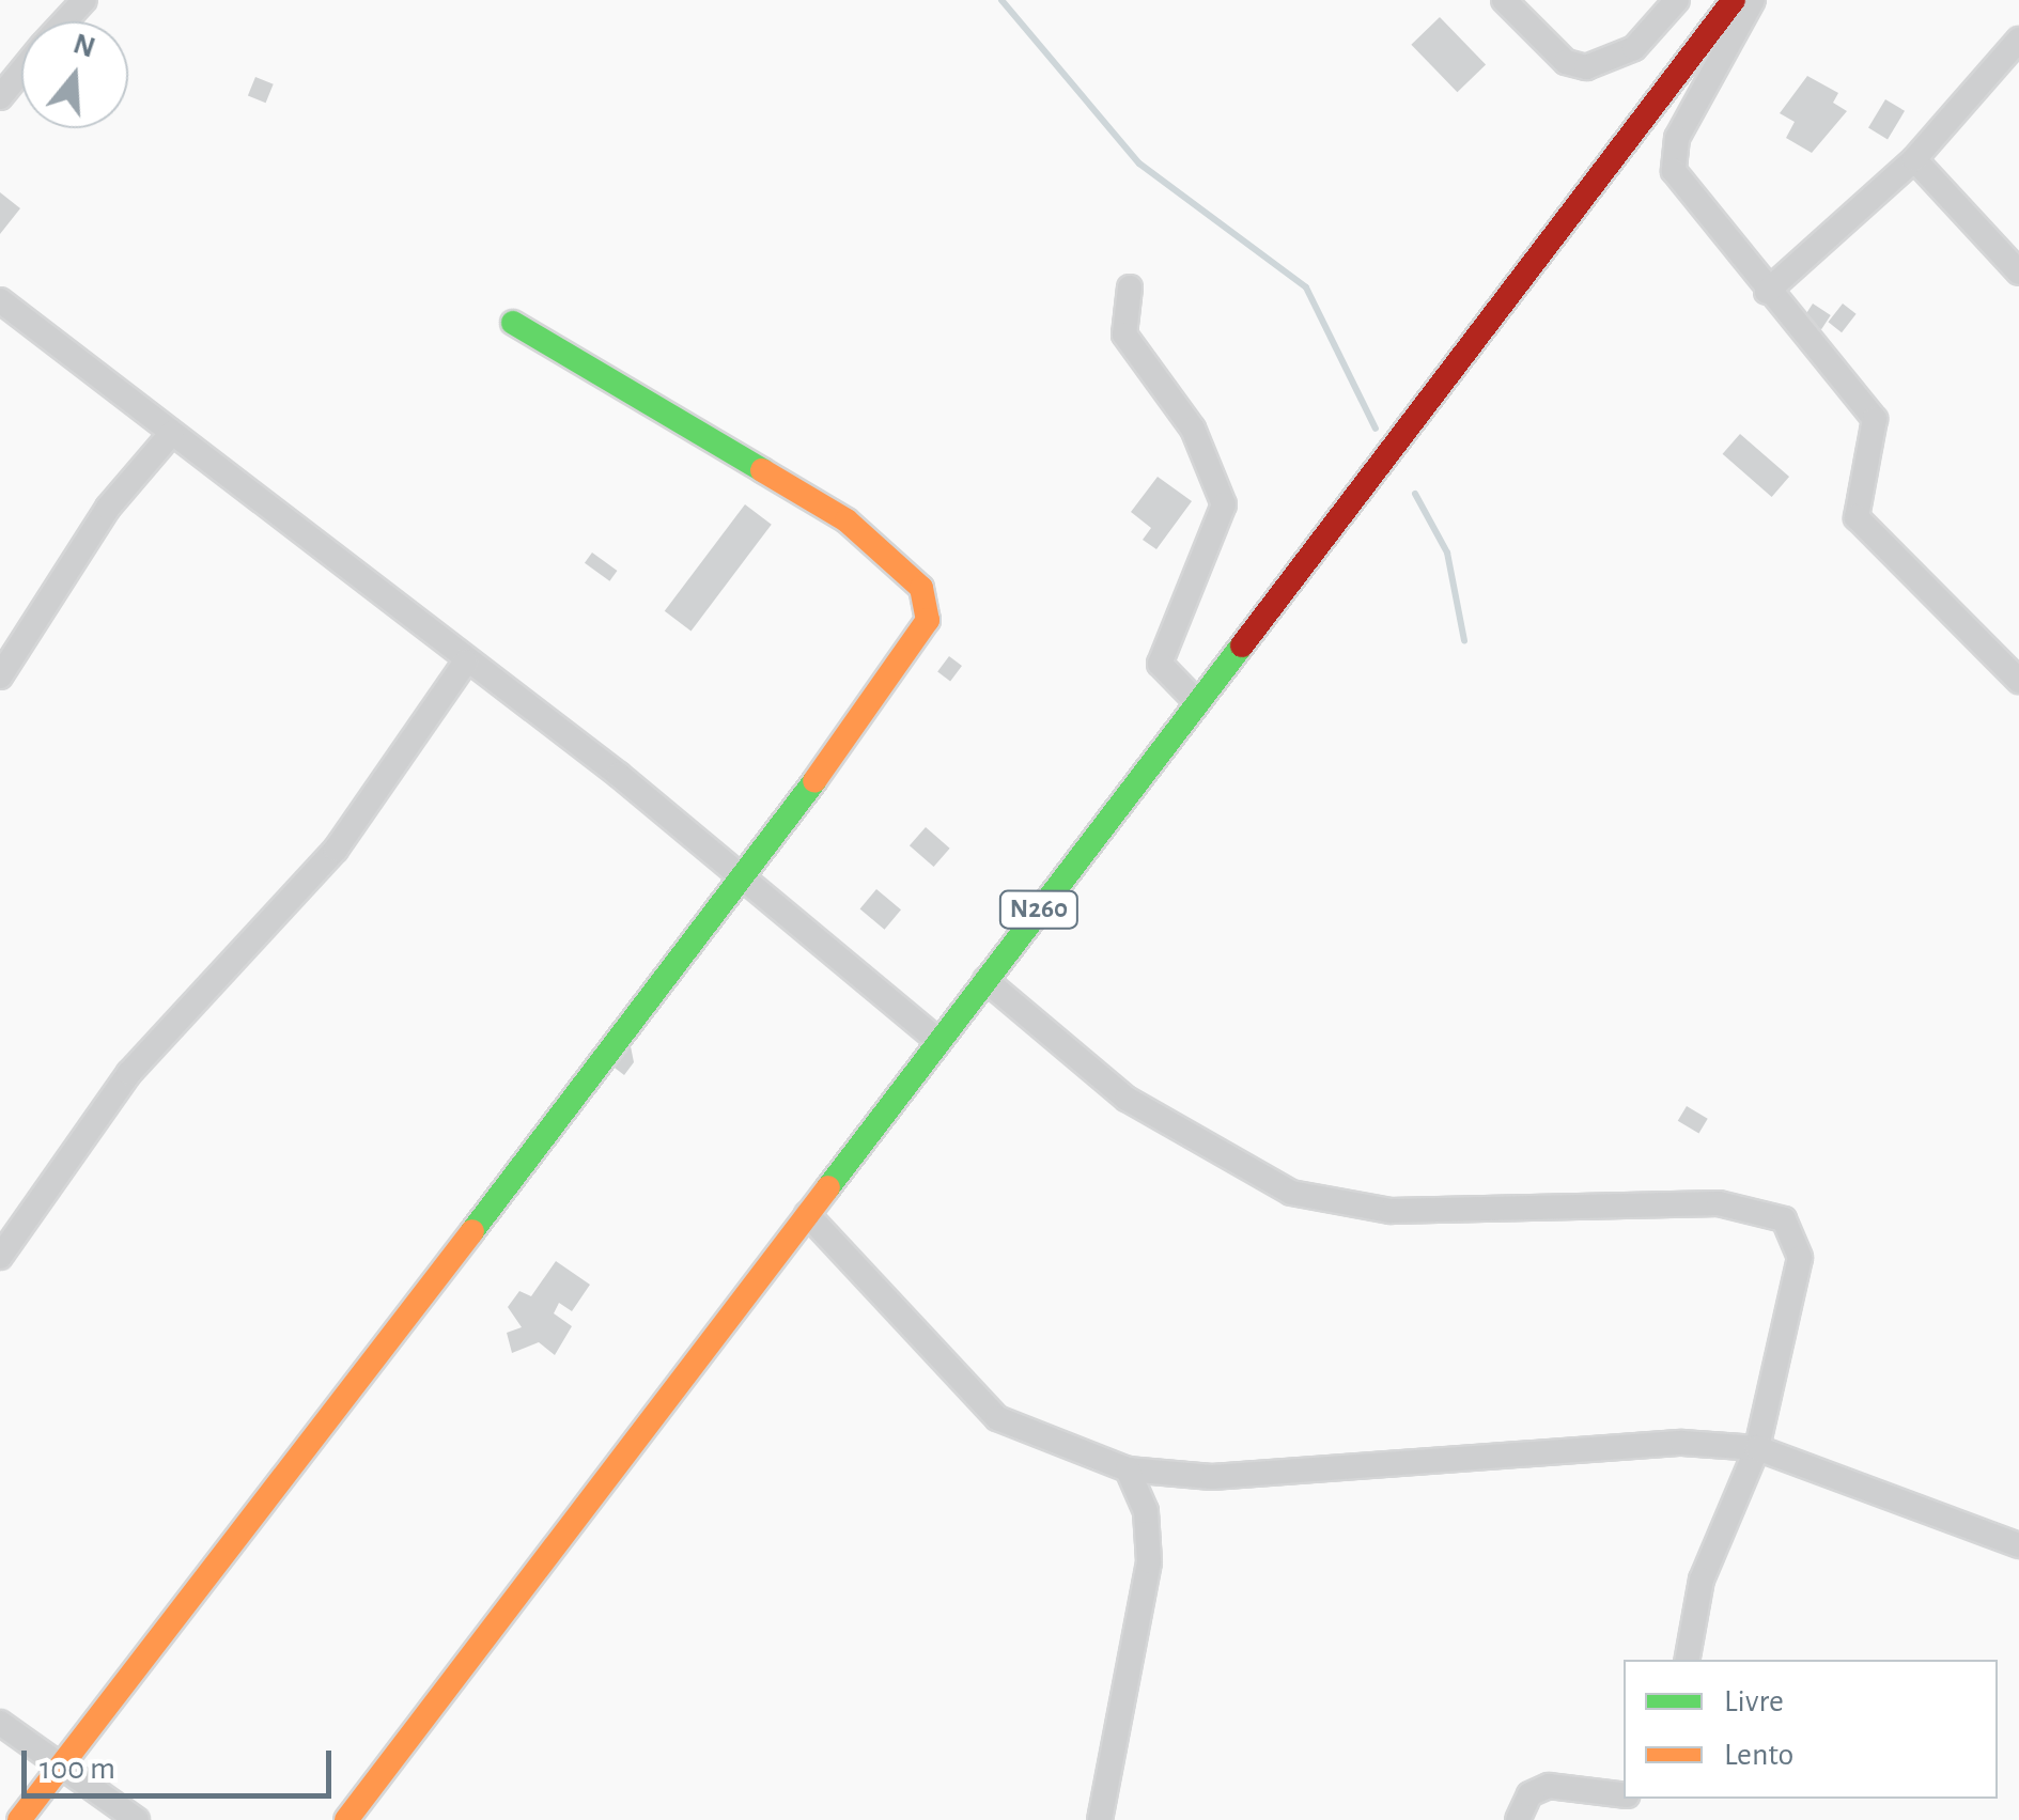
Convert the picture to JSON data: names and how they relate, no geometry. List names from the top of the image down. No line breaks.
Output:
{"streets":{"main road":["N260"]},"legend":["Livre","Lento"],"scale_bar":"100 m","north":"top"}
